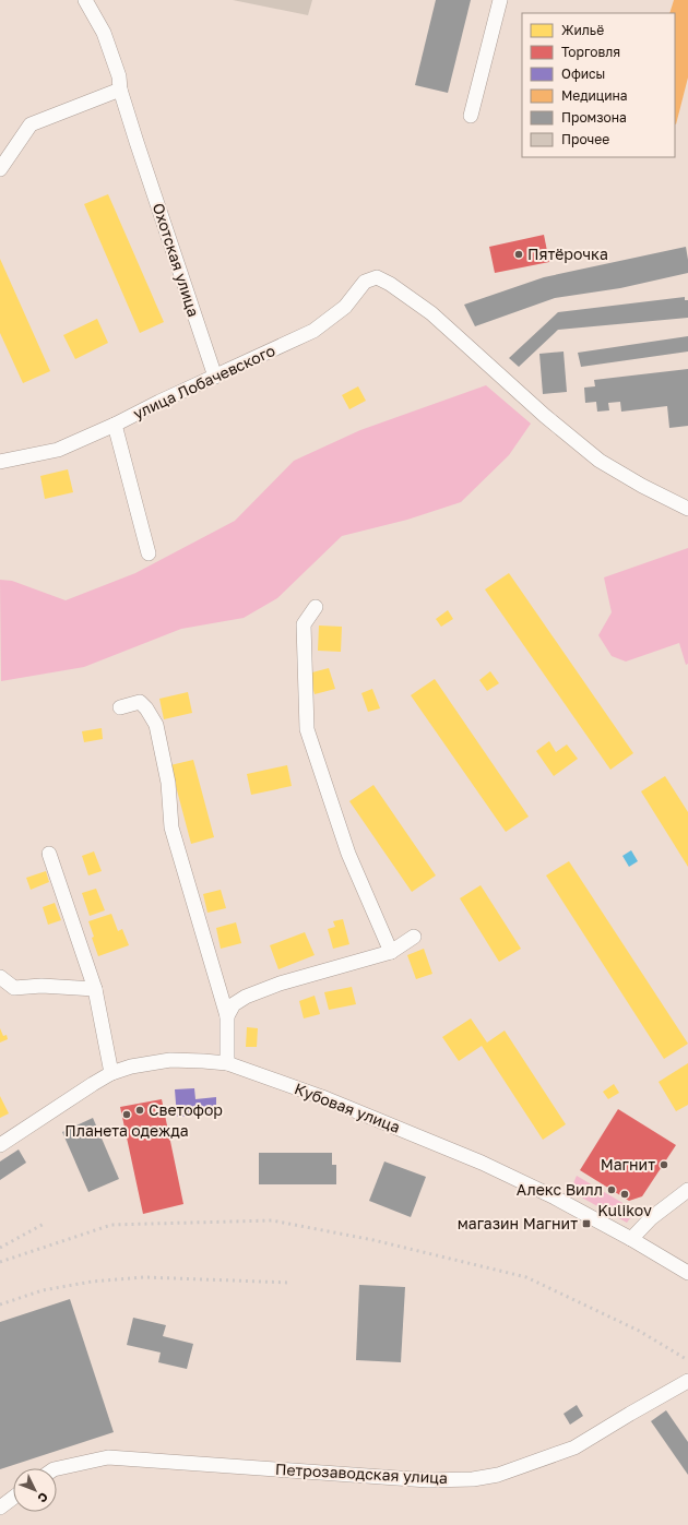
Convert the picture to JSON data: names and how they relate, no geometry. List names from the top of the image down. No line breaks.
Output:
{"streets":{"street":["Охотская улица","улица Лобачевского","Кубовая улица","Петрозаводская улица"]},"crossings":[["Охотская улица","улица Лобачевского"]],"places":{"other":["Пятёрочка","Светофор","Планета одежда","Магнит","Алекс Вилл","Kulikov"],"transit":["магазин Магнит"]},"legend":["Жильё","Торговля","Офисы","Медицина","Промзона","Прочее"],"north":"bottom right"}
